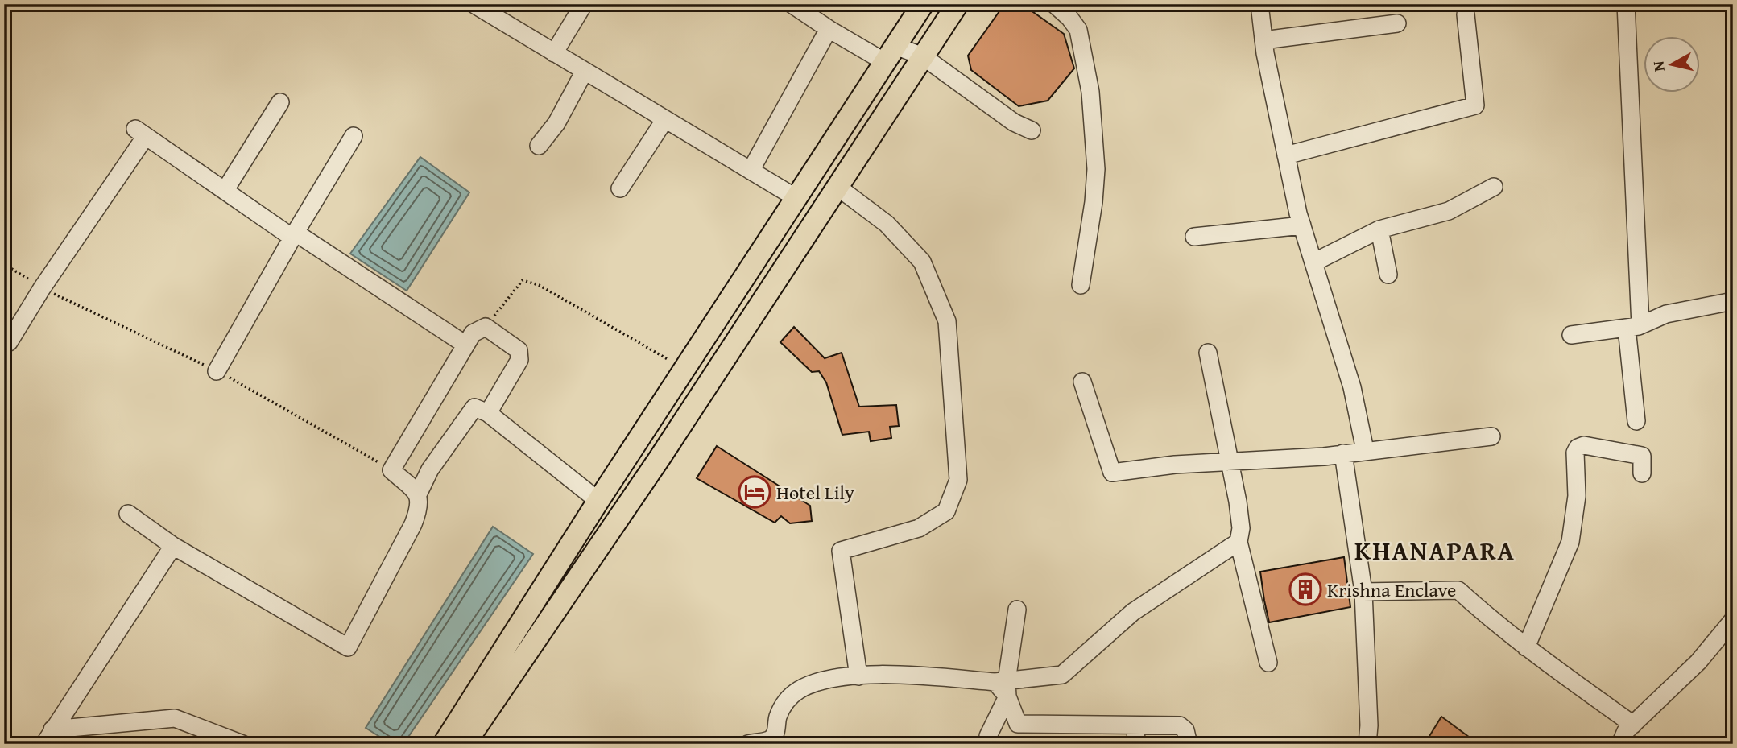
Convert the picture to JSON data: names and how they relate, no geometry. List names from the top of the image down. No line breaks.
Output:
{"districts":["KHANAPARA"],"places":{"hotel":["Hotel Lily"],"building":["Krishna Enclave"]},"north":"left"}
